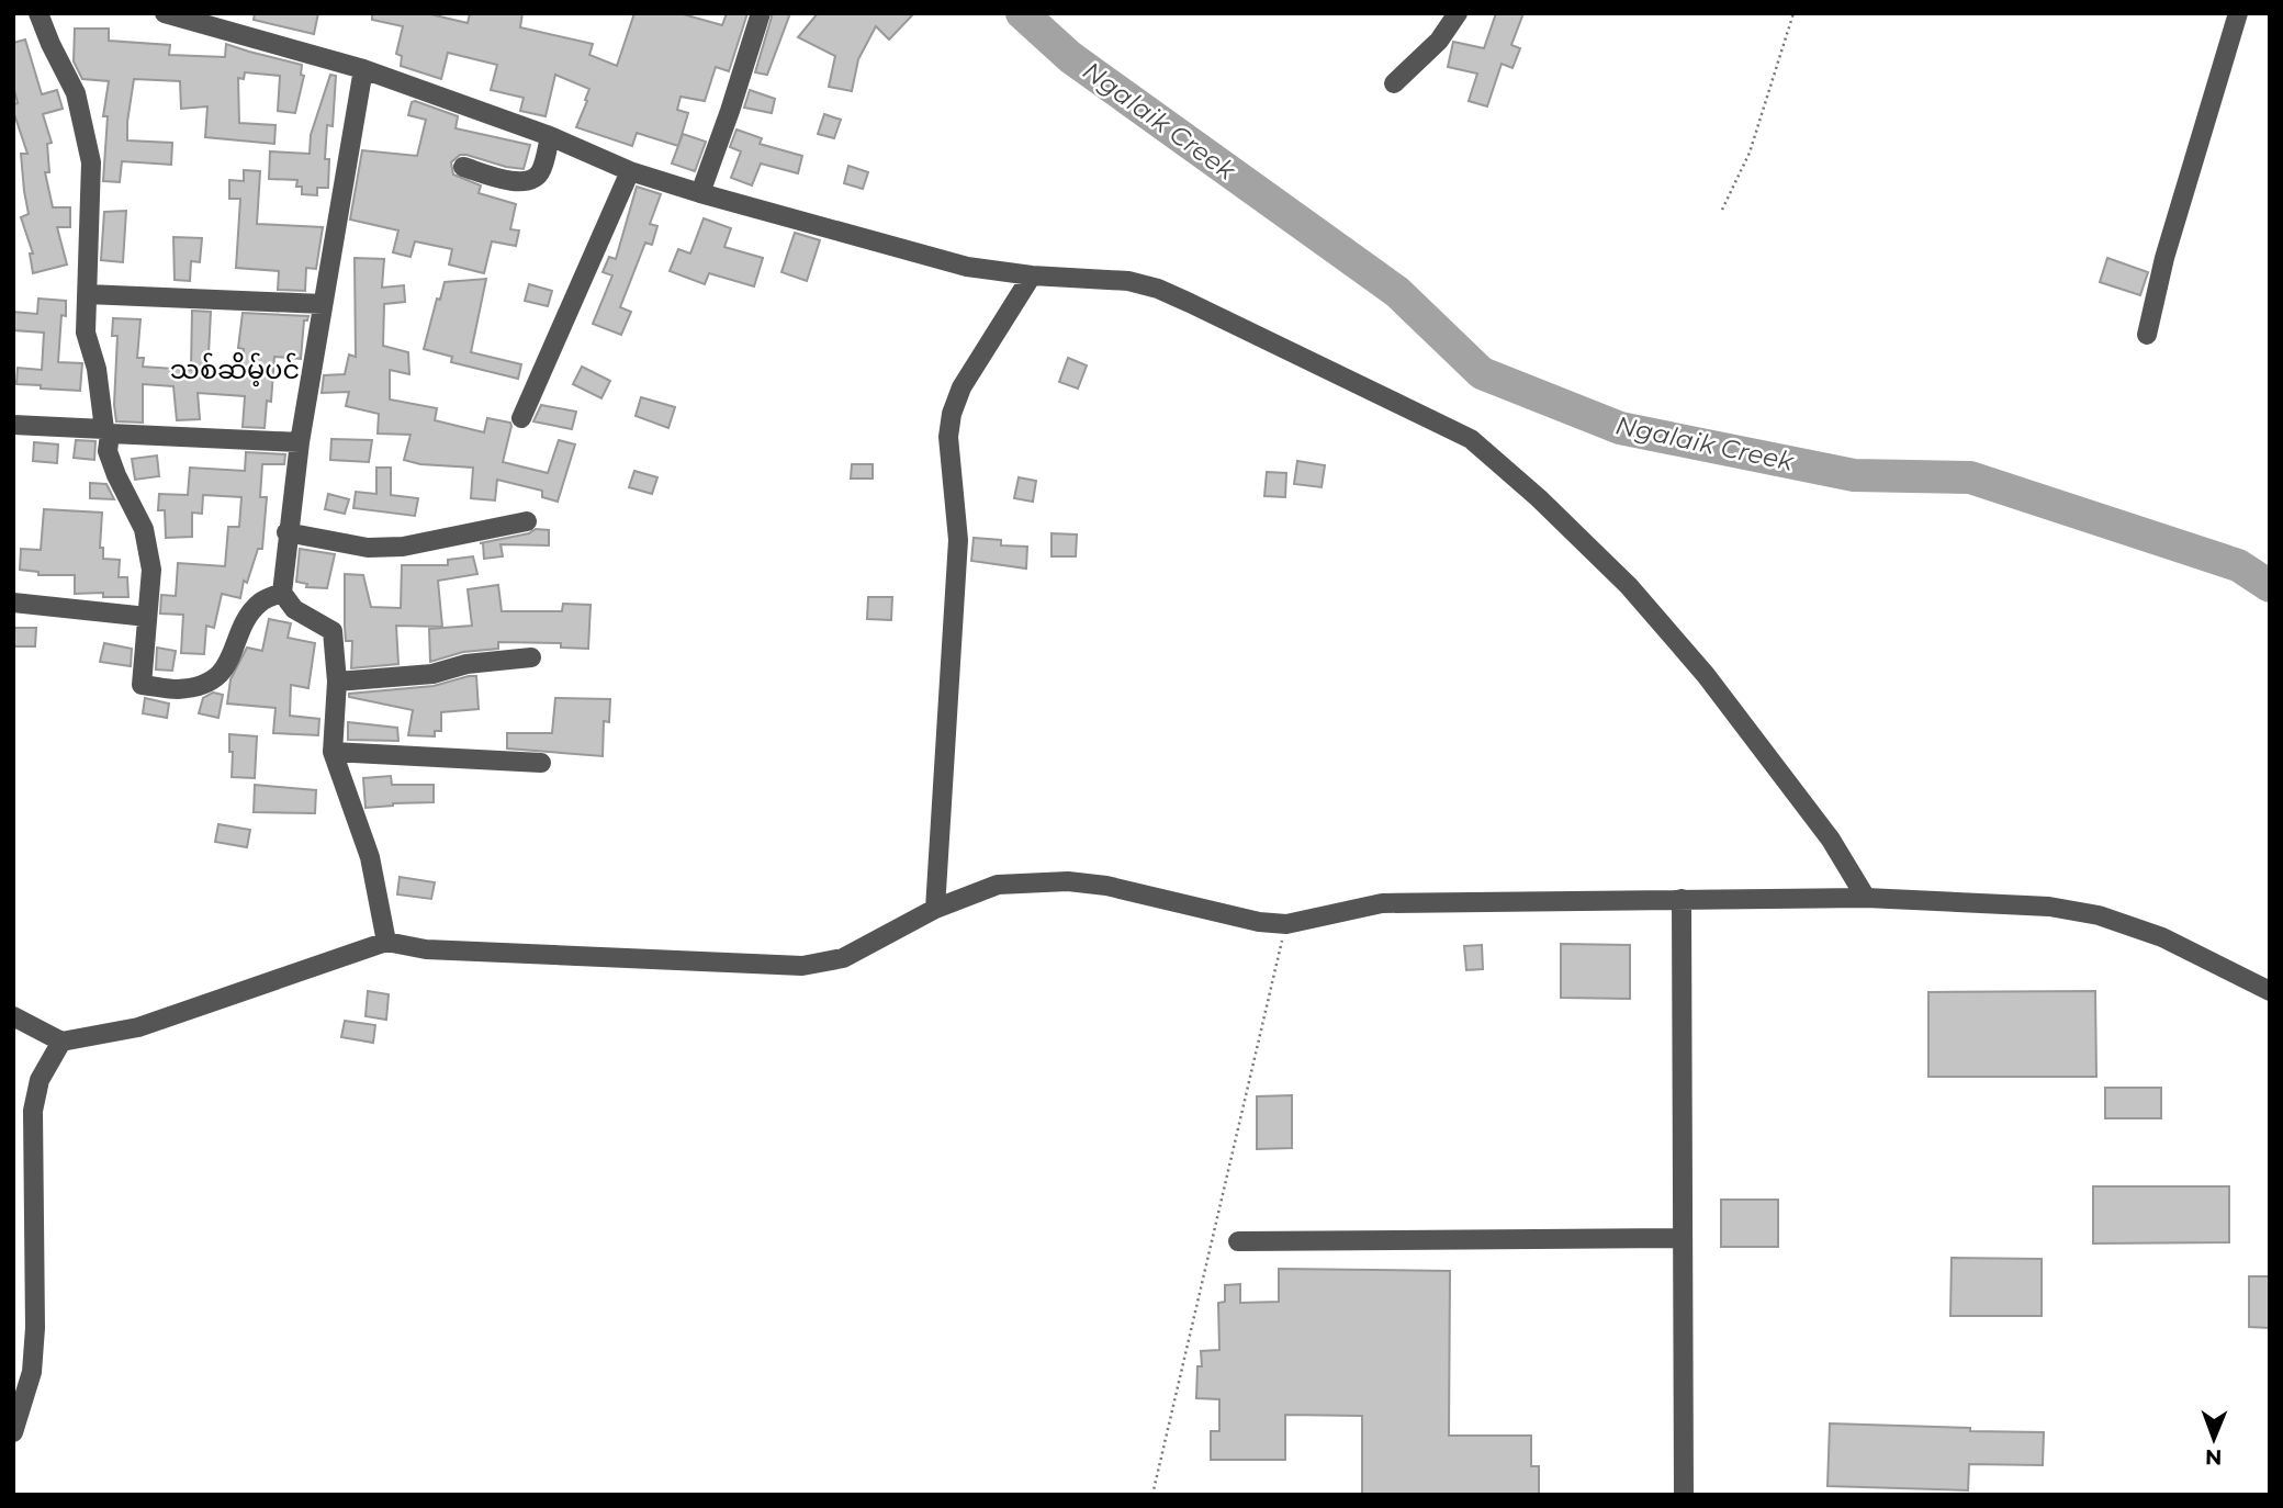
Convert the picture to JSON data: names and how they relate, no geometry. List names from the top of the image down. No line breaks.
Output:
{"districts":["သစ်ဆိမ့်ပင်"],"water":["Ngalaik Creek"],"north":"bottom"}
